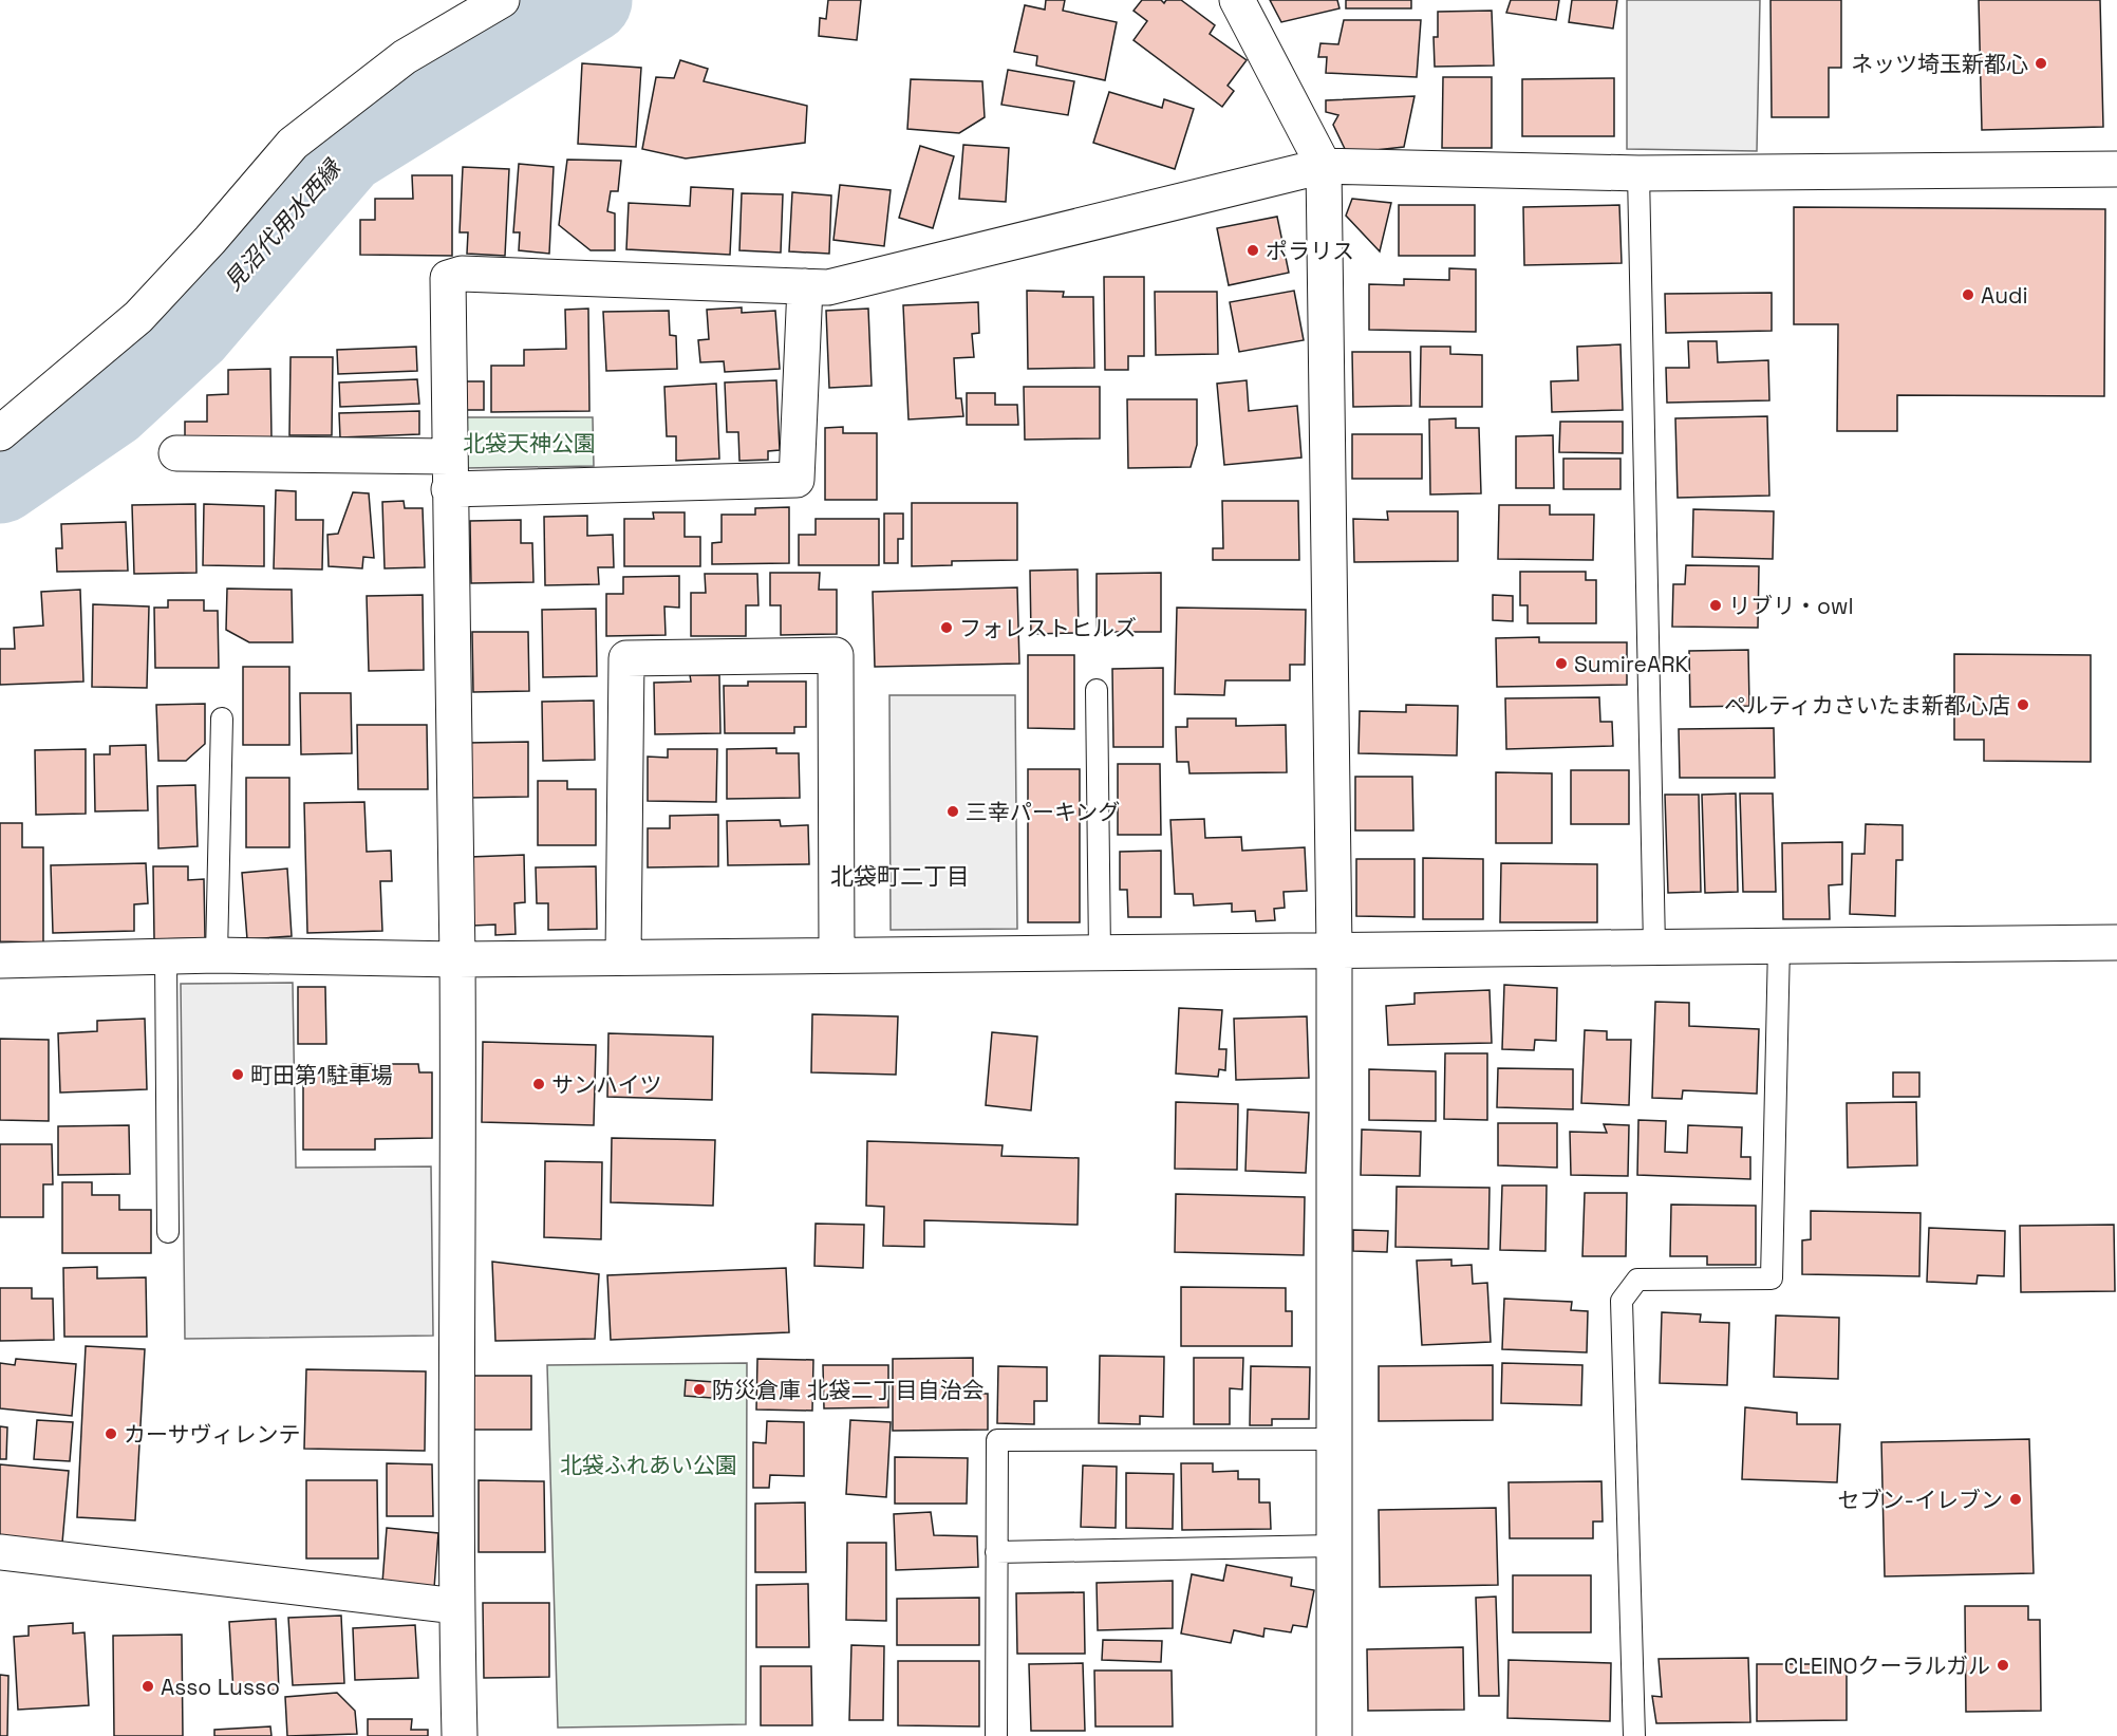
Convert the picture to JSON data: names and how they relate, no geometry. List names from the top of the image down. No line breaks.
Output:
{"districts":["北袋町二丁目"],"water":["見沼代用水西縁"],"parks":["北袋天神公園","北袋ふれあい公園"],"places":["ネッツ埼玉新都心","ポラリス","Audi","リブリ・owl","フォレストヒルズ","SumireARK","ペルティカさいたま新都心店","三幸パーキング","町田第1駐車場","サンハイツ","防災倉庫 北袋二丁目自治会","カーサヴィレンテ","セブン-イレブン","CLEINOクーラルガル","Asso Lusso"]}
